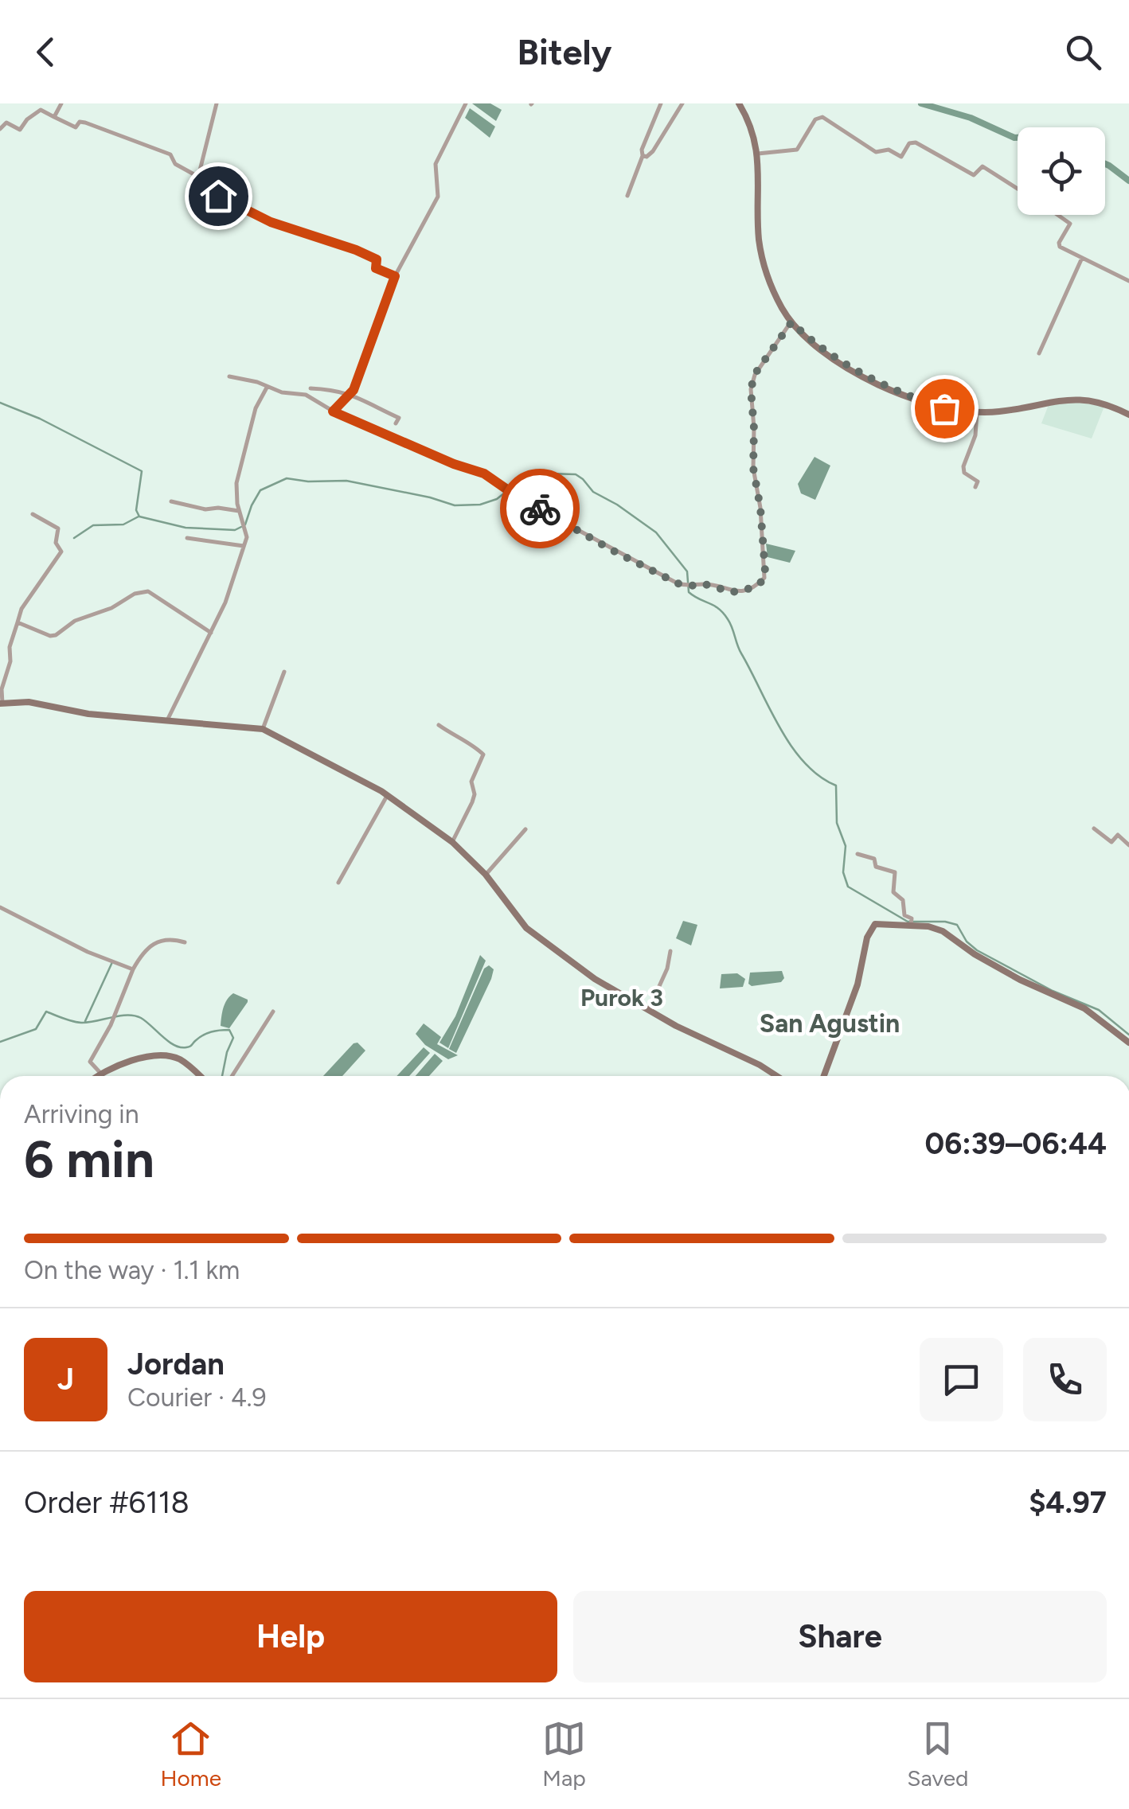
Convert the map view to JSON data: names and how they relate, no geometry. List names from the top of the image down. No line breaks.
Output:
{"districts":["Purok 3","San Agustin"],"page":{"header":"Bitely","heading":["6 min","Arriving in","06:39–06:44"],"panel":["Jordan","Courier · 4.9","Order #6118","$4.97"],"bar":"On the way · 1.1 km","round":"J","buttons":["Help","Share"],"tabs":["Home","Map","Saved"]}}
